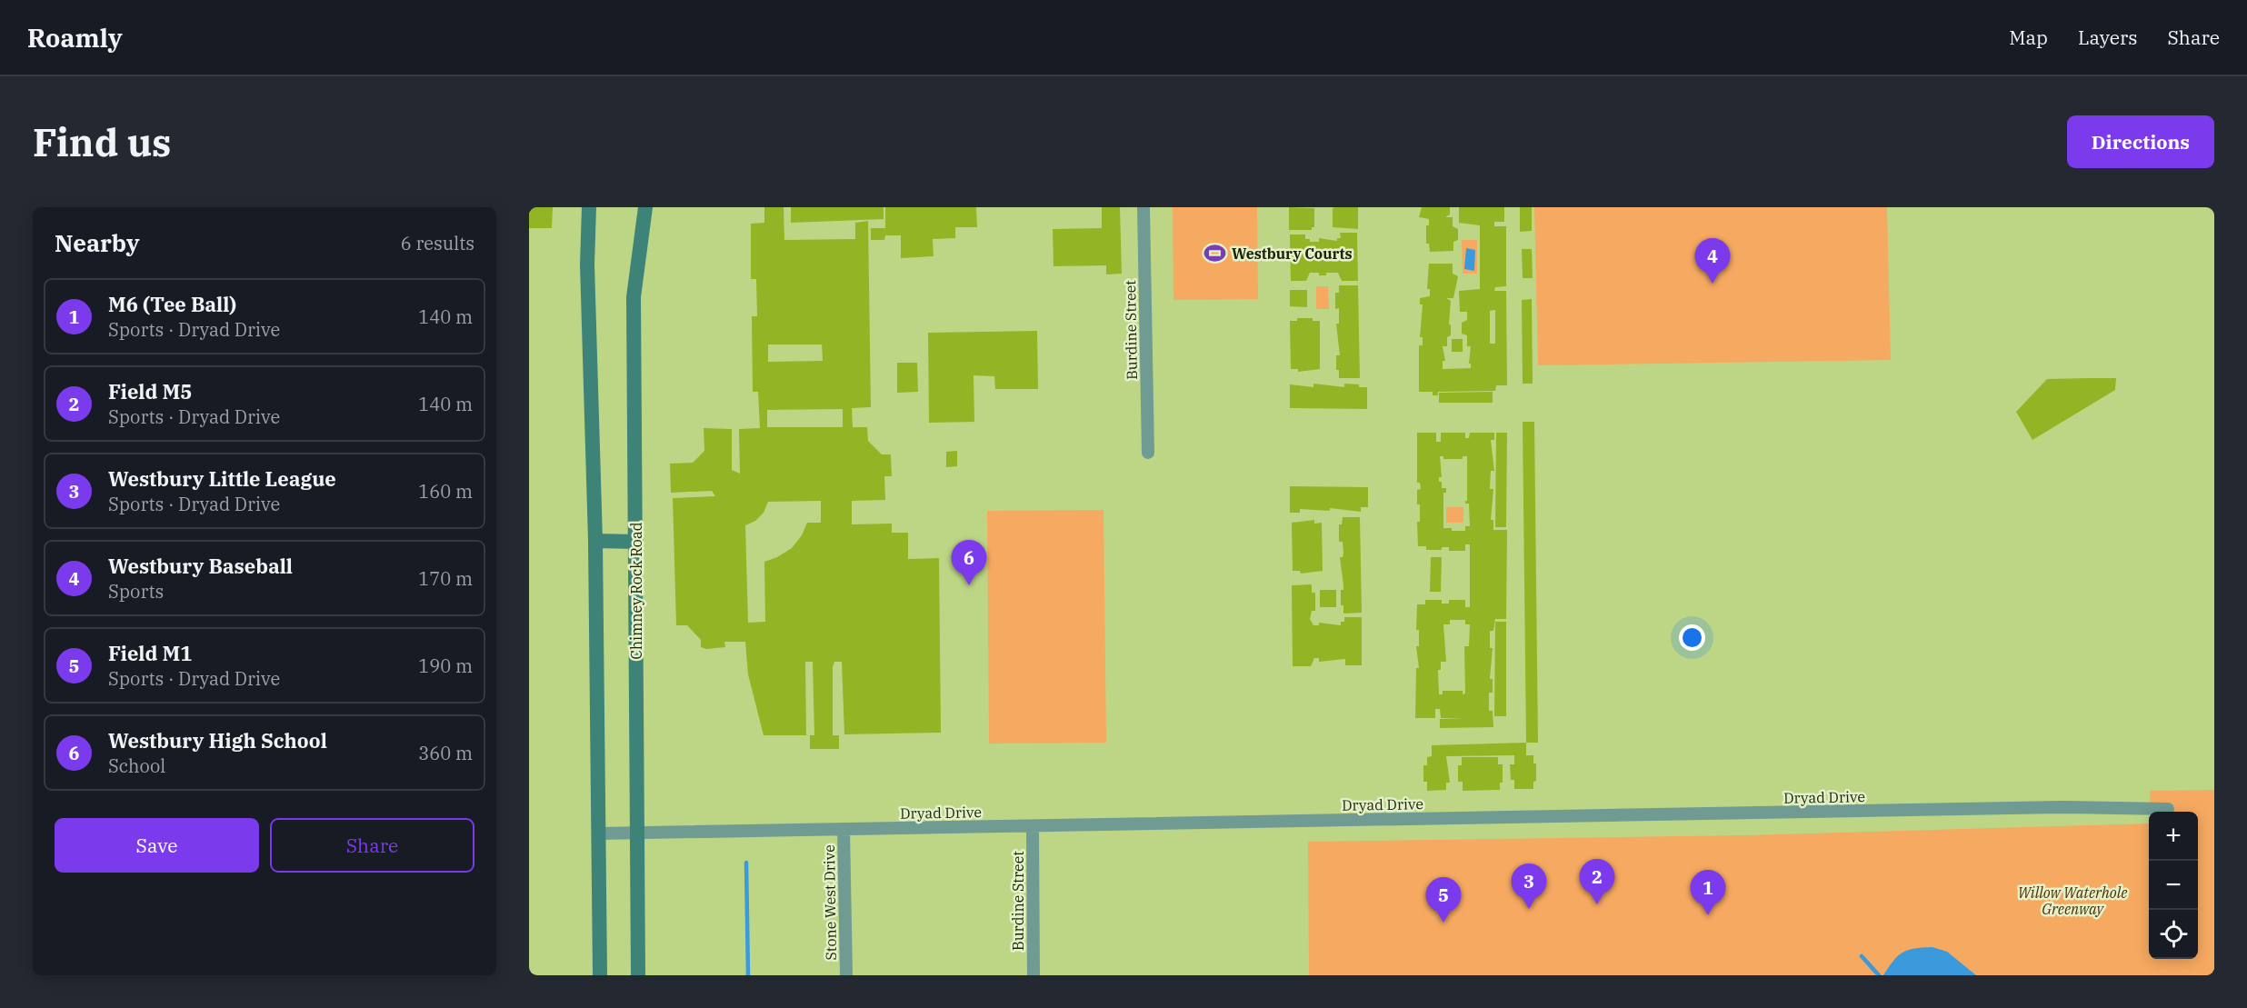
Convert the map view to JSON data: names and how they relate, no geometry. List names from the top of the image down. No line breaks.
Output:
{"streets":{"main road":["Chimney Rock Road"],"street":["Burdine Street","Dryad Drive","Stone West Drive"]},"crossings":[["Burdine Street","Dryad Drive"],["Chimney Rock Road","Dryad Drive"],["Dryad Drive","Stone West Drive"]],"parks":["Willow Waterhole Greenway"],"places":{"sports":["Westbury Courts"]},"page":{"header":"Roamly","nav":["Map","Layers","Share"],"buttons":["Directions",["Save","Share"]],"title":"Find us","heading":["Nearby","6 results"],"pins":["4","6","2","3","1","5"],"list":[{"mark":"1","name":"M6 (Tee Ball)","note":"Sports · Dryad Drive","value":"140 m"},{"mark":"2","name":"Field M5","note":"Sports · Dryad Drive","value":"140 m"},{"mark":"3","name":"Westbury Little League","note":"Sports · Dryad Drive","value":"160 m"},{"mark":"4","name":"Westbury Baseball","note":"Sports","value":"170 m"},{"mark":"5","name":"Field M1","note":"Sports · Dryad Drive","value":"190 m"},{"mark":"6","name":"Westbury High School","note":"School","value":"360 m"}],"map_buttons":["+","−"]}}
